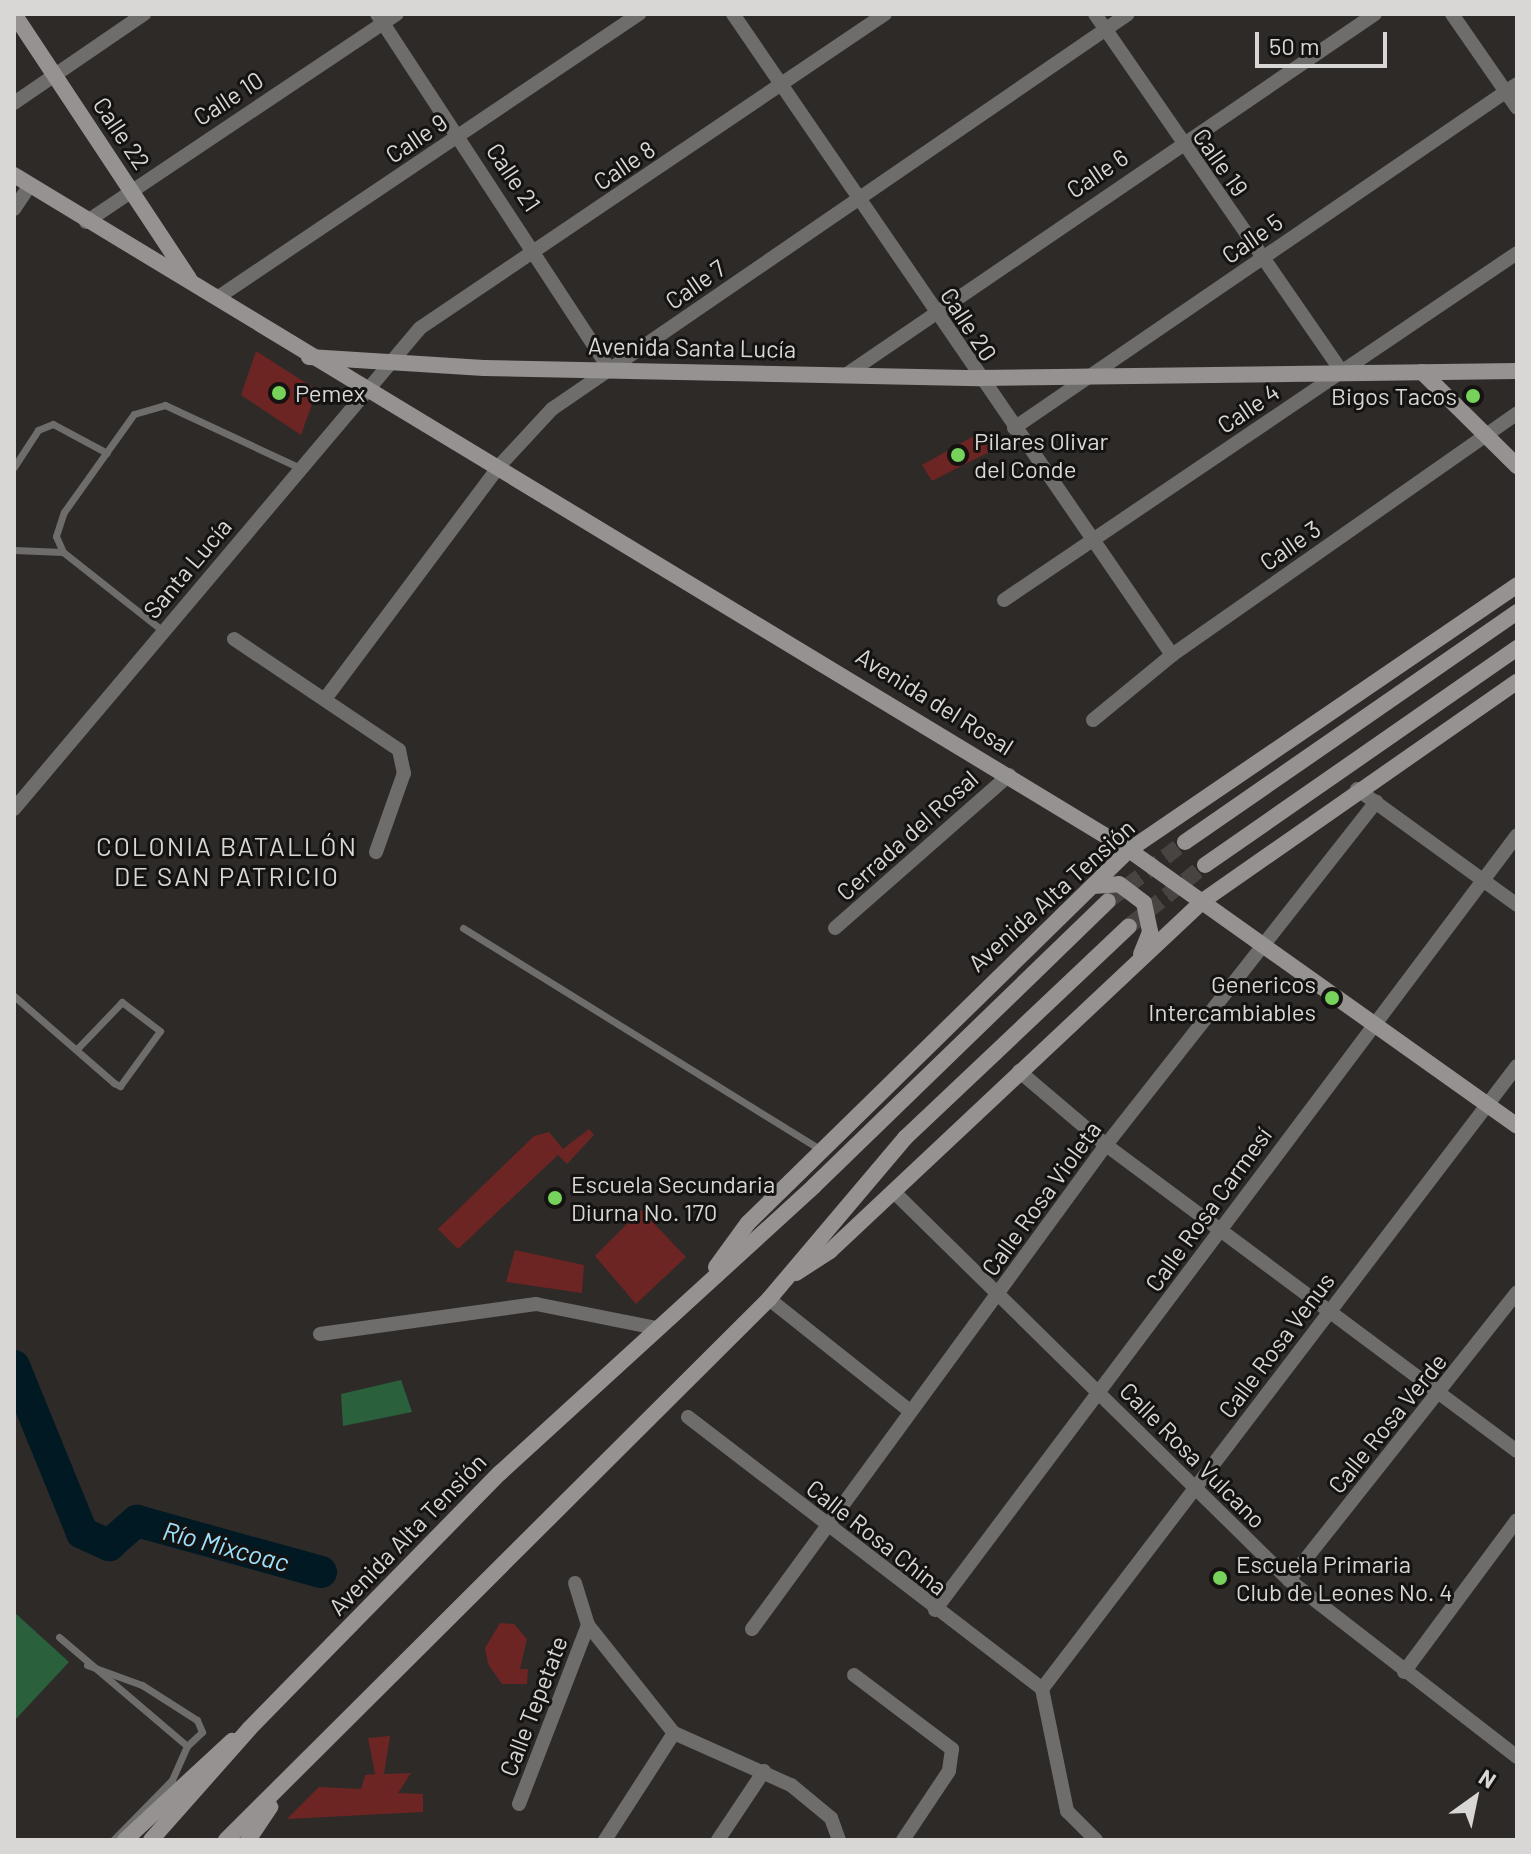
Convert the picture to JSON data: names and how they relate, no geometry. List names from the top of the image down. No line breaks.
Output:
{"streets":{"street":["Calle 10","Calle 22","Calle 9","Calle 19","Calle 8","Calle 6","Calle 21","Calle 5","Calle 7","Calle 20","Avenida Santa Lucía","Calle 4","Calle 3","Santa Lucía","Avenida del Rosal","Cerrada del Rosal","Avenida Alta Tensión","Calle Rosa Violeta","Calle Rosa Carmesí","Calle Rosa Venus","Calle Rosa Verde","Calle Rosa Vulcano","Calle Rosa China","Calle Tepetate"]},"crossings":[["Calle 10","Calle 22"],["Calle 10","Calle 21"],["Calle 9","Calle 21"],["Calle 19","Calle 6"],["Calle 19","Calle 5"],["Calle 19","Calle 7"],["Calle 19","Avenida Santa Lucía"],["Calle 19","Calle 4"],["Calle 8","Calle 21"],["Calle 8","Calle 20"],["Calle 8","Avenida Santa Lucía"],["Calle 8","Santa Lucía"],["Calle 6","Calle 20"],["Calle 6","Avenida Santa Lucía"],["Calle 21","Calle 7"],["Calle 21","Avenida Santa Lucía"],["Calle 5","Calle 20"],["Calle 5","Avenida Santa Lucía"],["Calle 7","Calle 20"],["Calle 7","Avenida Santa Lucía"],["Calle 7","Avenida del Rosal"],["Calle 20","Avenida Santa Lucía"],["Calle 20","Calle 4"],["Calle 20","Calle 3"],["Avenida Santa Lucía","Calle 4"],["Avenida Santa Lucía","Santa Lucía"],["Avenida Santa Lucía","Avenida del Rosal"],["Santa Lucía","Avenida del Rosal"],["Avenida del Rosal","Cerrada del Rosal"],["Avenida del Rosal","Avenida Alta Tensión"],["Avenida del Rosal","Calle Rosa Violeta"],["Avenida del Rosal","Calle Rosa Carmesí"],["Avenida del Rosal","Calle Rosa Venus"],["Calle Rosa Violeta","Calle Rosa Vulcano"],["Calle Rosa Violeta","Calle Rosa China"],["Calle Rosa Carmesí","Calle Rosa Vulcano"],["Calle Rosa Carmesí","Calle Rosa China"],["Calle Rosa Venus","Calle Rosa Vulcano"],["Calle Rosa Venus","Calle Rosa China"],["Calle Rosa Verde","Calle Rosa Vulcano"]],"districts":["COLONIA BATALLÓN DE SAN PATRICIO"],"water":["Río Mixcoac"],"places":["Pemex","Bigos Tacos","Pilares Olivar del Conde","Genericos Intercambiables","Escuela Secundaria Diurna No. 170","Escuela Primaria Club de Leones No. 4"],"scale_bar":"50 m","north":"top right"}
